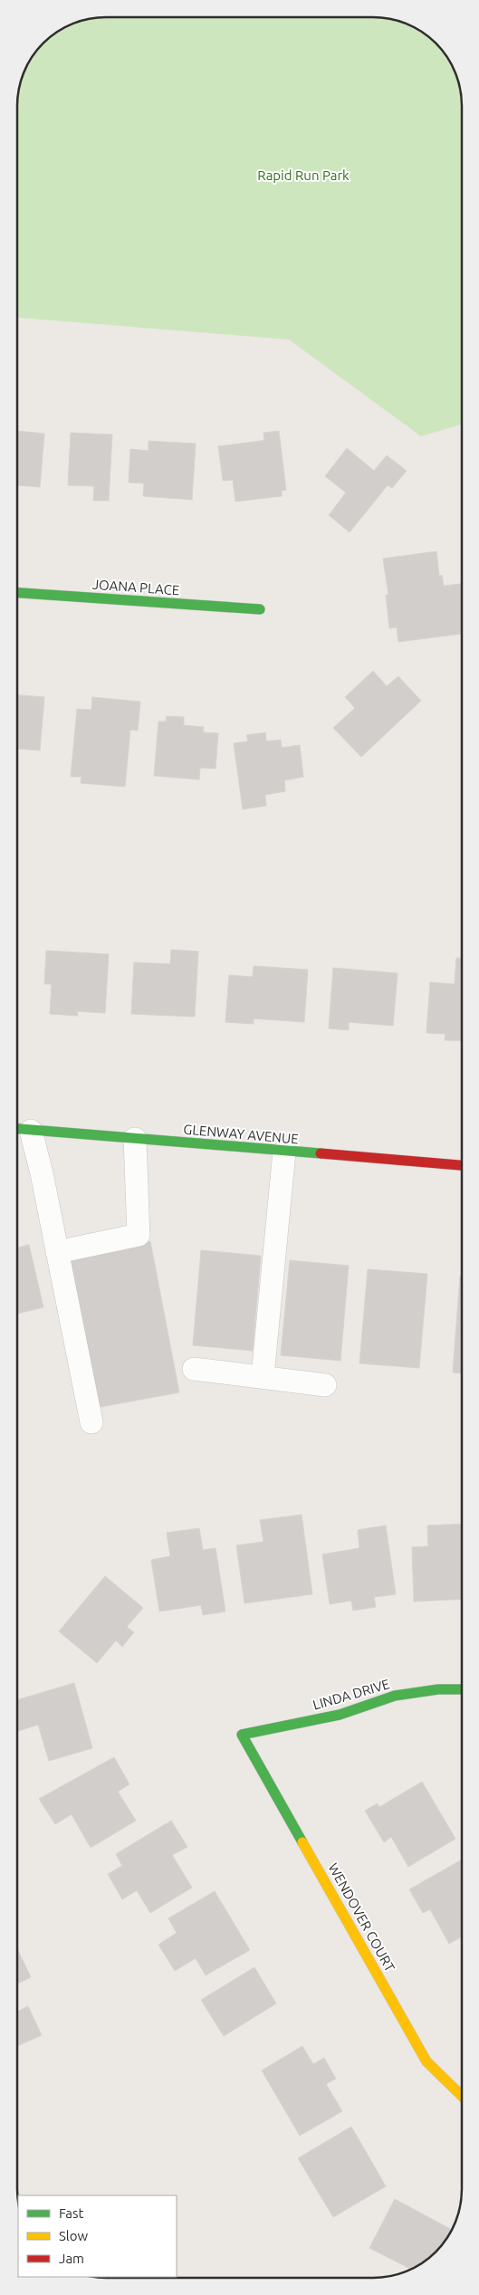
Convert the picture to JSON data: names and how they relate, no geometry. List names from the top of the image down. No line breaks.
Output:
{"streets":{"street":["JOANA PLACE","GLENWAY AVENUE","LINDA DRIVE","WENDOVER COURT"]},"crossings":[["LINDA DRIVE","WENDOVER COURT"]],"parks":["Rapid Run Park"],"legend":["Fast","Slow","Jam"]}
